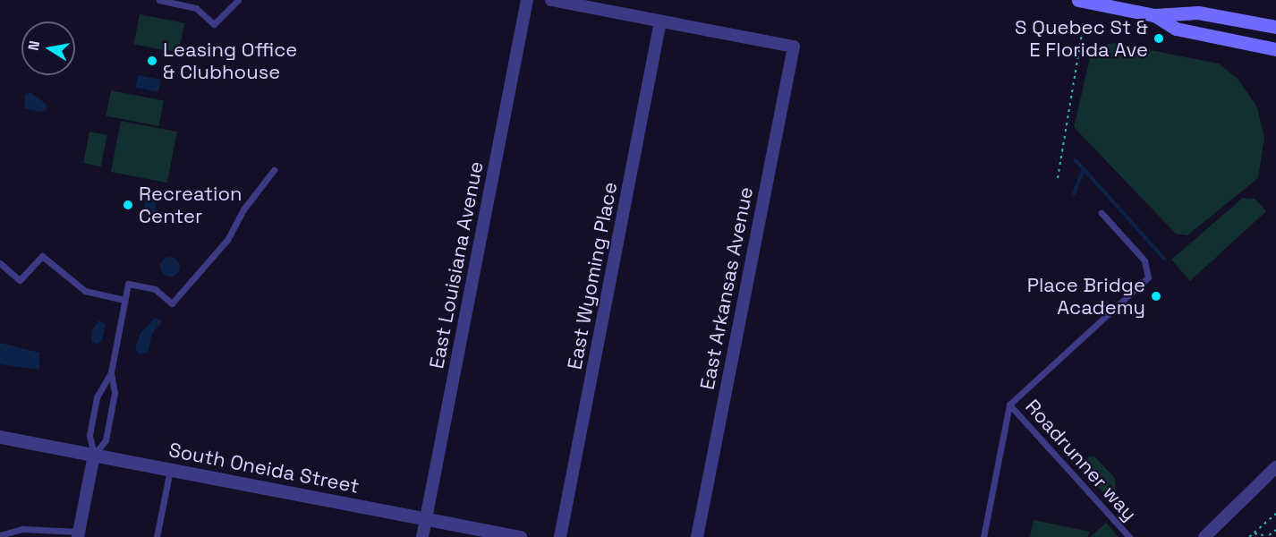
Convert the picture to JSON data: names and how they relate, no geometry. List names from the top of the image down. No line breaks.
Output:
{"streets":{"street":["East Louisiana Avenue","East Wyoming Place","East Arkansas Avenue","South Oneida Street"],"lane":["Roadrunner way"]},"crossings":[["East Louisiana Avenue","South Oneida Street"],["East Wyoming Place","East Arkansas Avenue"]],"places":["S Quebec St & E Florida Ave","Leasing Office & Clubhouse","Recreation Center","Place Bridge Academy"],"north":"left"}
